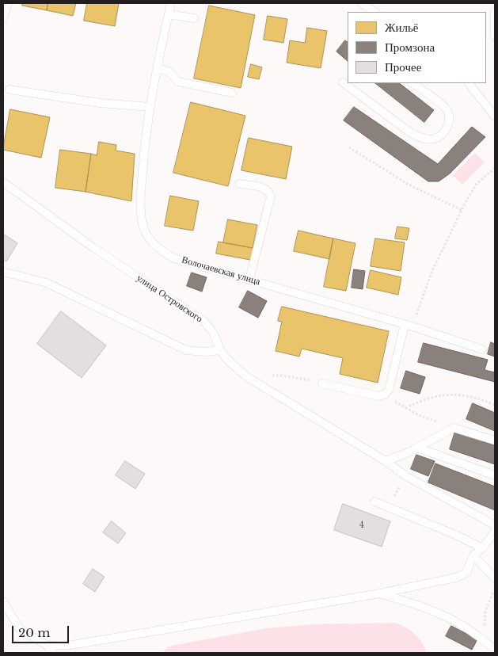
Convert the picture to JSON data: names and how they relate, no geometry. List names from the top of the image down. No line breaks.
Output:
{"streets":{"lane":["Волочаевская улица","улица Островского"]},"house_numbers":["4"],"legend":["Жильё","Промзона","Прочее"],"scale_bar":"20 m"}
